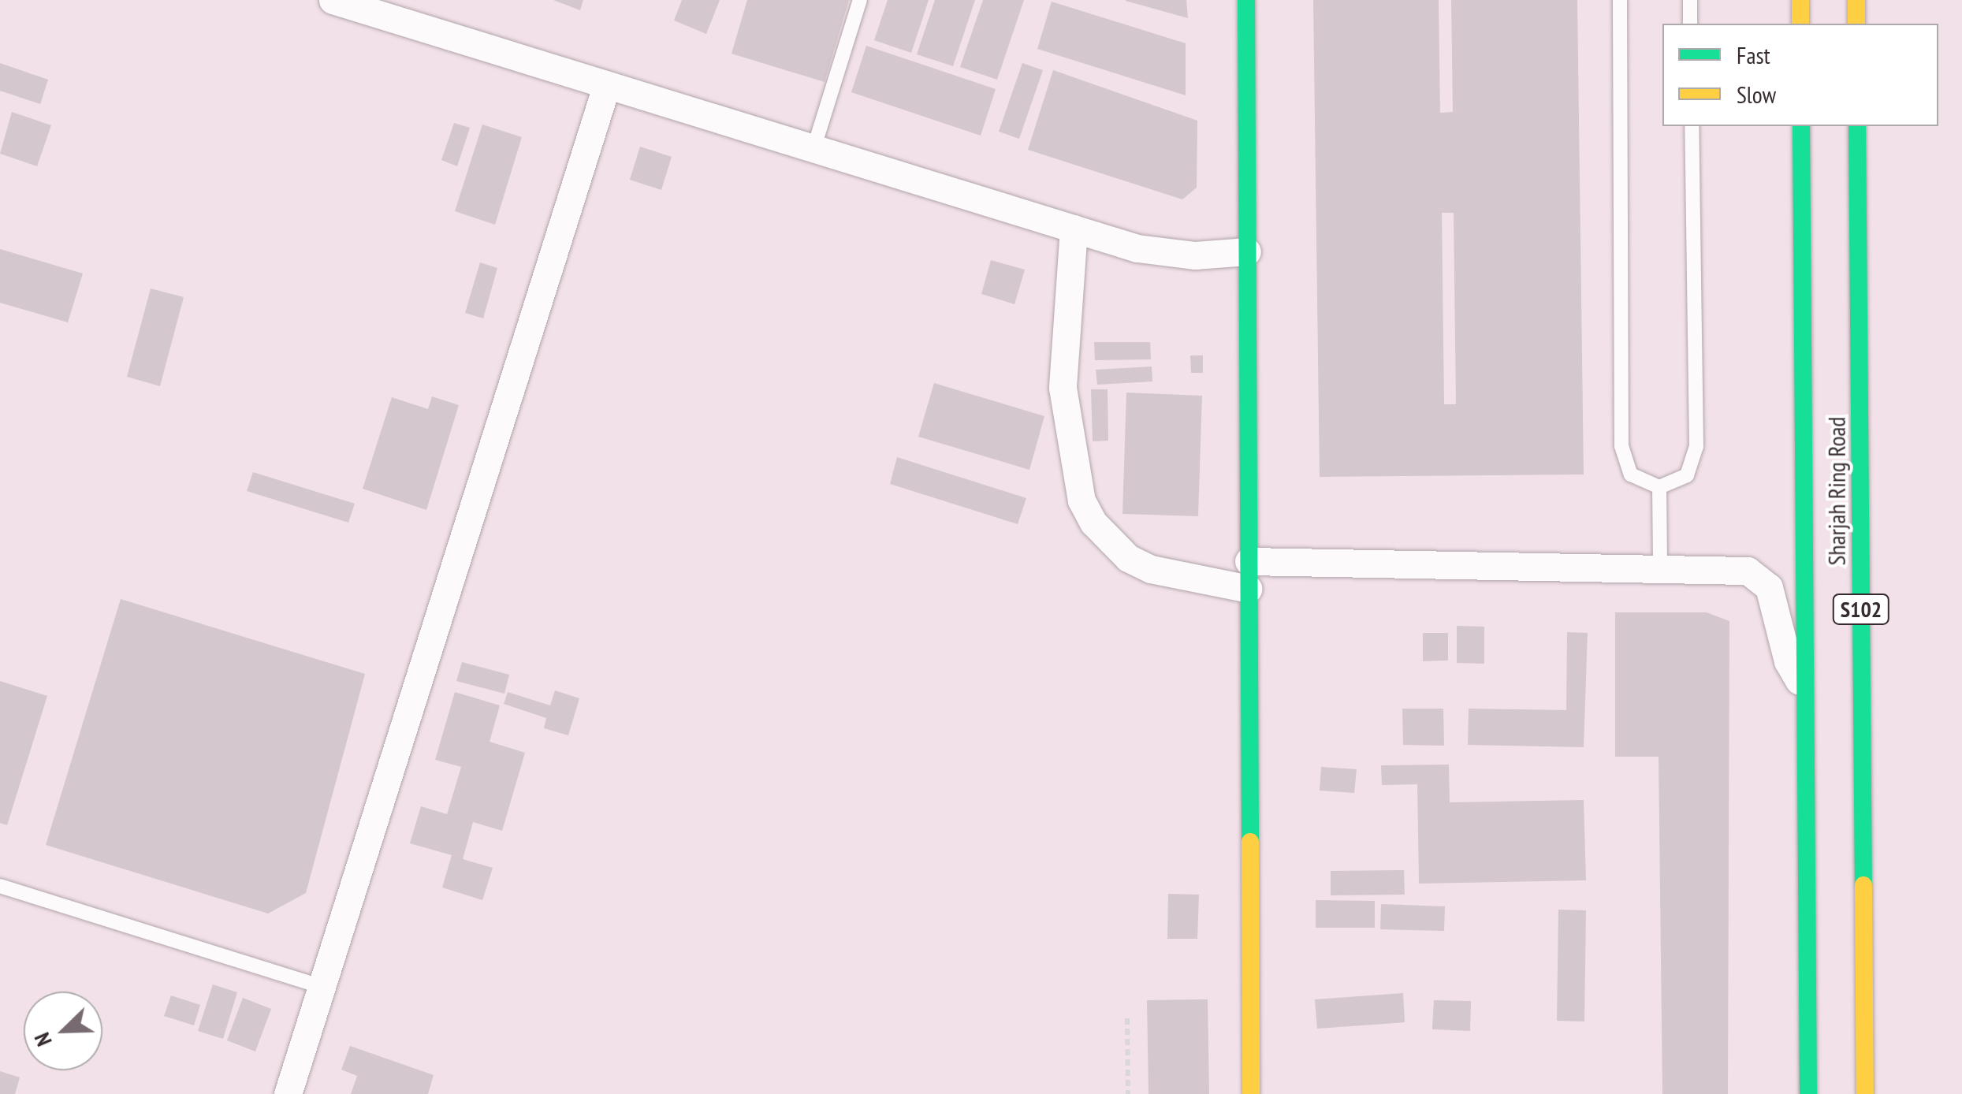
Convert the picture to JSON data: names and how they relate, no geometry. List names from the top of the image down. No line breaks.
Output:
{"streets":{"main road":["Sharjah Ring Road","S102"]},"legend":["Fast","Slow"],"north":"bottom left"}
